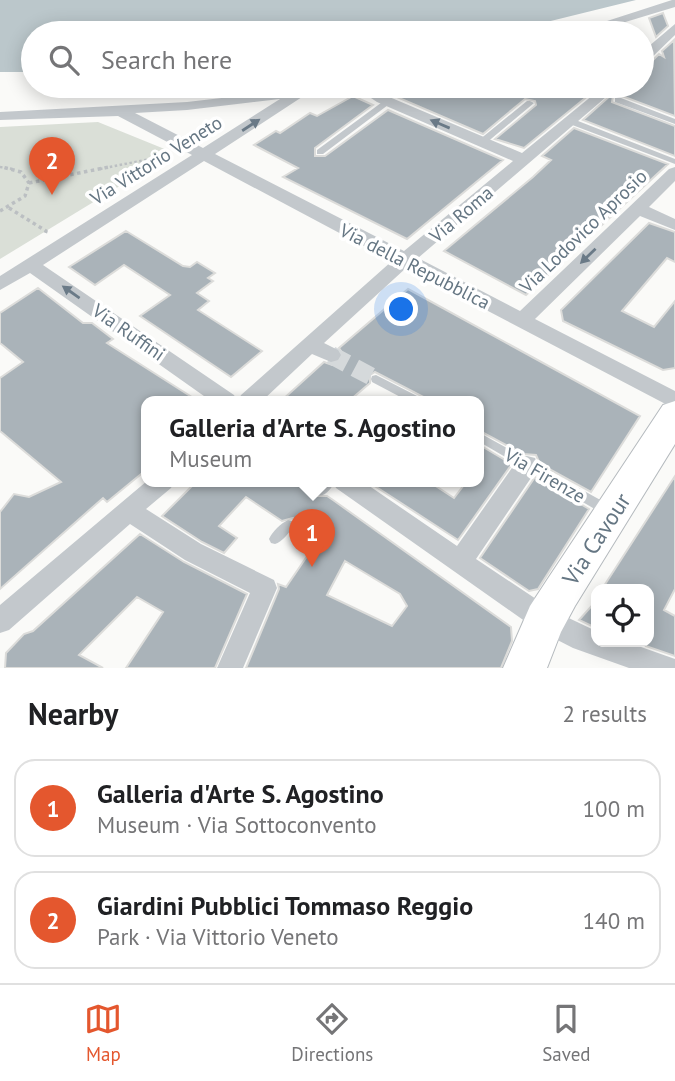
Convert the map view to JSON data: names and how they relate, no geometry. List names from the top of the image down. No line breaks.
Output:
{"streets":{"main road":["Via Cavour"],"street":["Via Vittorio Veneto","Via Roma","Via Lodovico Aprosio","Via della Repubblica","Via Ruffini"],"lane":["Via Firenze"]},"crossings":[["Via Vittorio Veneto","Via della Repubblica"],["Via Vittorio Veneto","Via Ruffini"],["Via Roma","Via della Repubblica"],["Via Lodovico Aprosio","Via della Repubblica"],["Via Firenze","Via Cavour"]],"one_way":["Via Lodovico Aprosio","Via Ruffini"],"page":{"search":"Search here","pins":["2","1"],"popup":["Galleria d'Arte S. Agostino","Museum"],"heading":["Nearby","2 results"],"list":[{"mark":"1","name":"Galleria d'Arte S. Agostino","note":"Museum · Via Sottoconvento","value":"100 m"},{"mark":"2","name":"Giardini Pubblici Tommaso Reggio","note":"Park · Via Vittorio Veneto","value":"140 m"}],"nav":["Map","Directions","Saved"]}}
